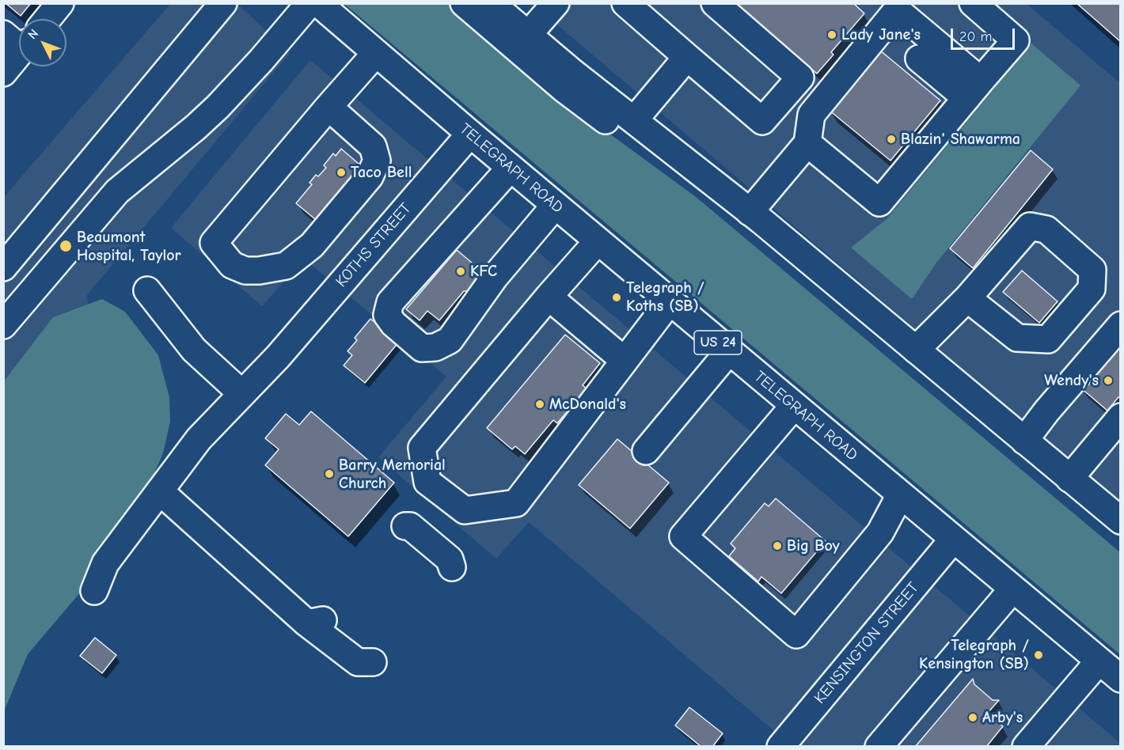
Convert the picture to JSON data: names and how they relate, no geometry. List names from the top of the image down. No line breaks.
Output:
{"streets":{"main road":["TELEGRAPH ROAD","KOTHS STREET","US 24","KENSINGTON STREET"]},"crossings":[["TELEGRAPH ROAD","KOTHS STREET"],["TELEGRAPH ROAD","KENSINGTON STREET"]],"places":["Lady Jane's","Blazin' Shawarma","Taco Bell","Beaumont Hospital, Taylor","KFC","Telegraph / Koths (SB)","Wendy's","McDonald's","Barry Memorial Church","Big Boy","Telegraph / Kensington (SB)","Arby's"],"scale_bar":"20 m","north":"top left"}
